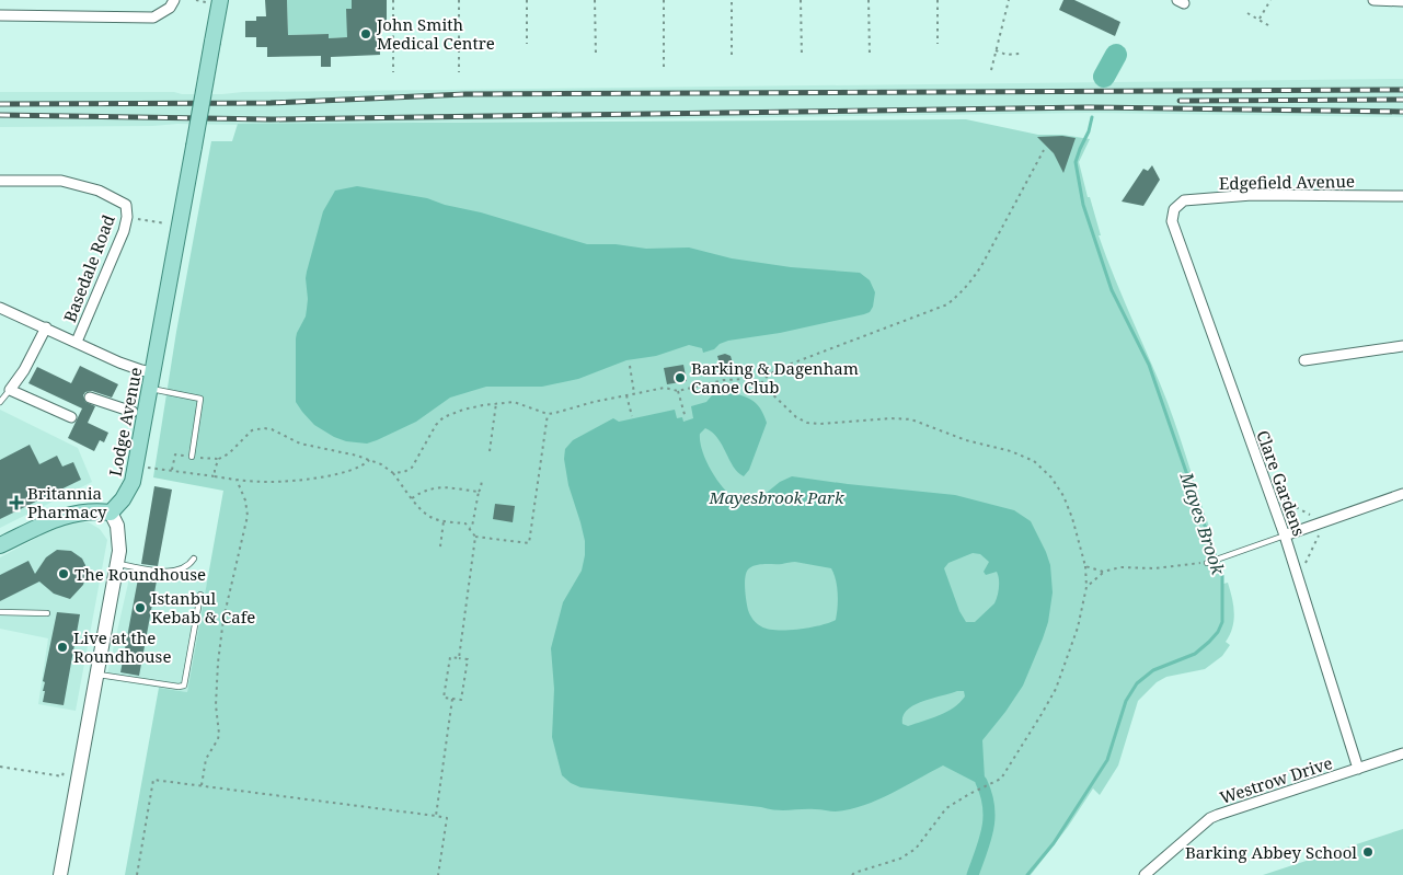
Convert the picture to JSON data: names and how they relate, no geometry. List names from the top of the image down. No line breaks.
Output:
{"streets":{"main road":["Lodge Avenue"],"street":["Edgefield Avenue","Basedale Road","Clare Gardens","Westrow Drive"]},"crossings":[["Edgefield Avenue","Clare Gardens"],["Clare Gardens","Westrow Drive"]],"water":["Mayes Brook"],"parks":["Mayesbrook Park"],"places":{"other":["John Smith Medical Centre","Barking & Dagenham Canoe Club","The Roundhouse","Istanbul Kebab & Cafe","Live at the Roundhouse","Barking Abbey School"],"health":["Britannia Pharmacy"]}}
